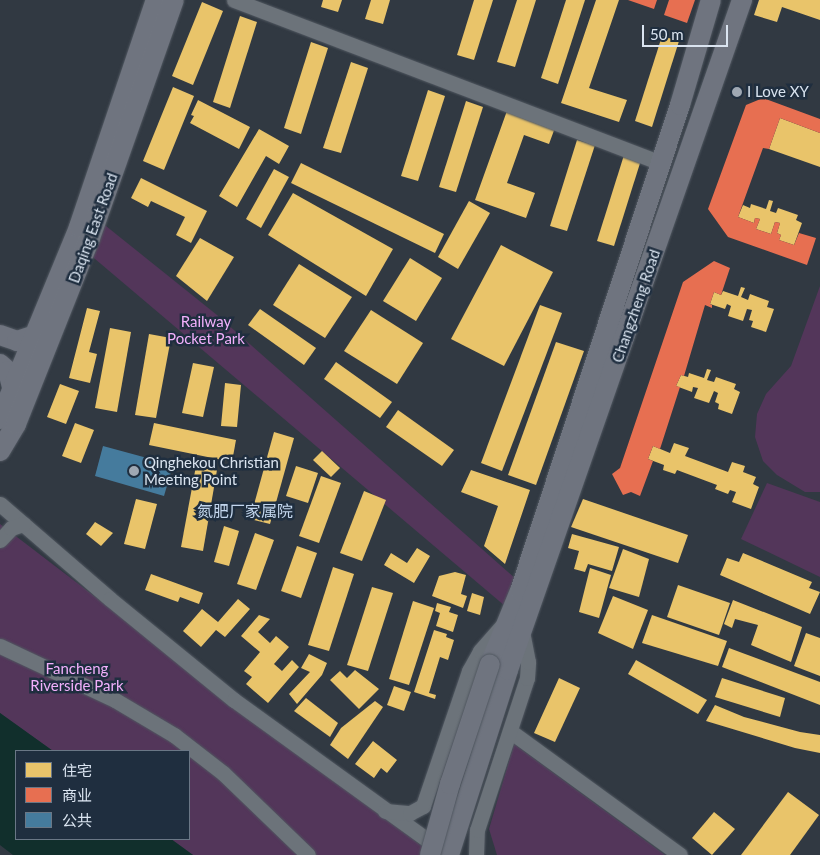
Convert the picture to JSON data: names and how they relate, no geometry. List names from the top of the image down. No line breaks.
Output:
{"streets":{"main road":["Daqing East Road","Changzheng Road"]},"districts":["氮肥厂家属院"],"parks":["Railway Pocket Park","Fancheng Riverside Park"],"places":["I Love XY","Qinghekou Christian Meeting Point"],"legend":["住宅","商业","公共"],"scale_bar":"50 m"}
